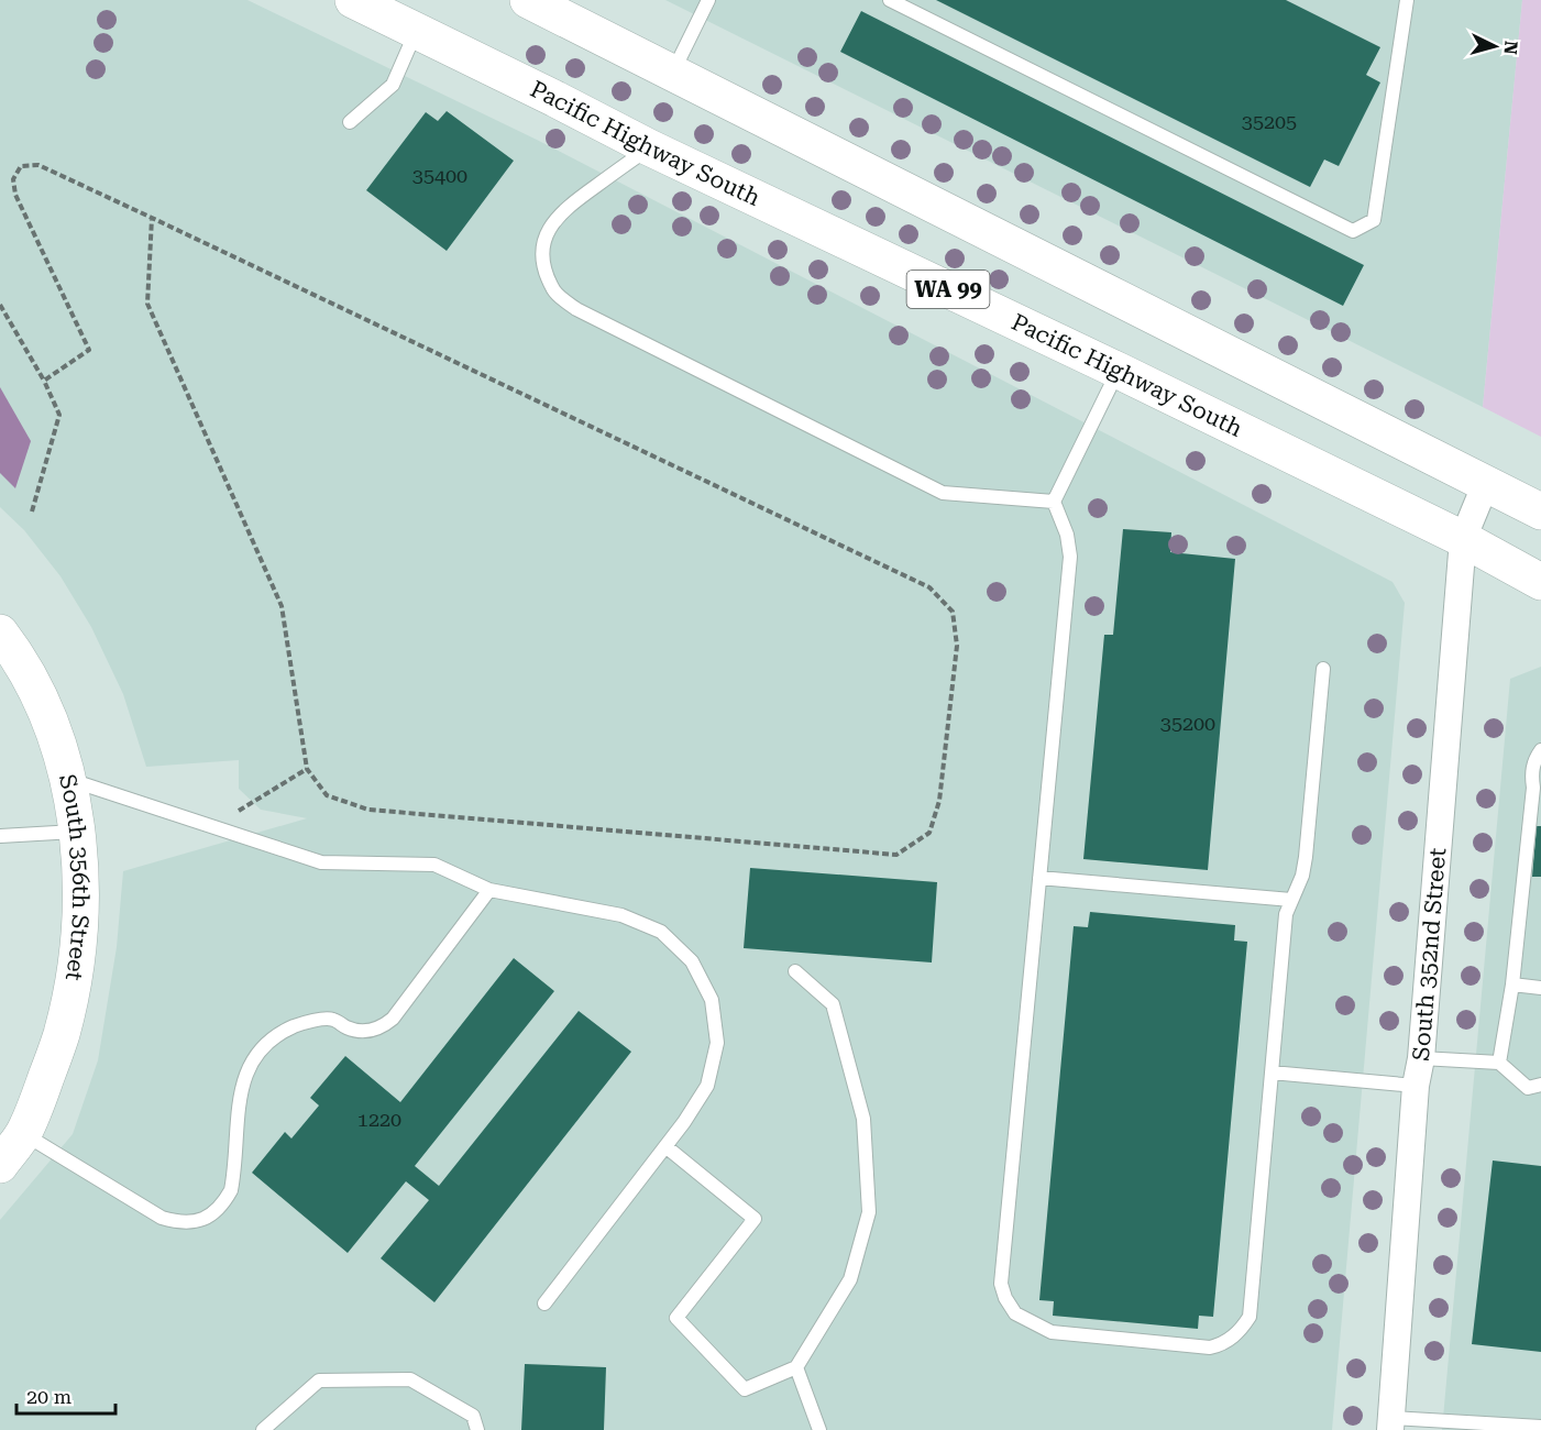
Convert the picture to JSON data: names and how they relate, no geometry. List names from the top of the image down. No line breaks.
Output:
{"streets":{"main road":["Pacific Highway South","WA 99","South 356th Street"],"street":["South 352nd Street"]},"crossings":[["Pacific Highway South","South 352nd Street"],["WA 99","South 352nd Street"]],"house_numbers":["35205","35400","35200","1220"],"scale_bar":"20 m","north":"right"}
